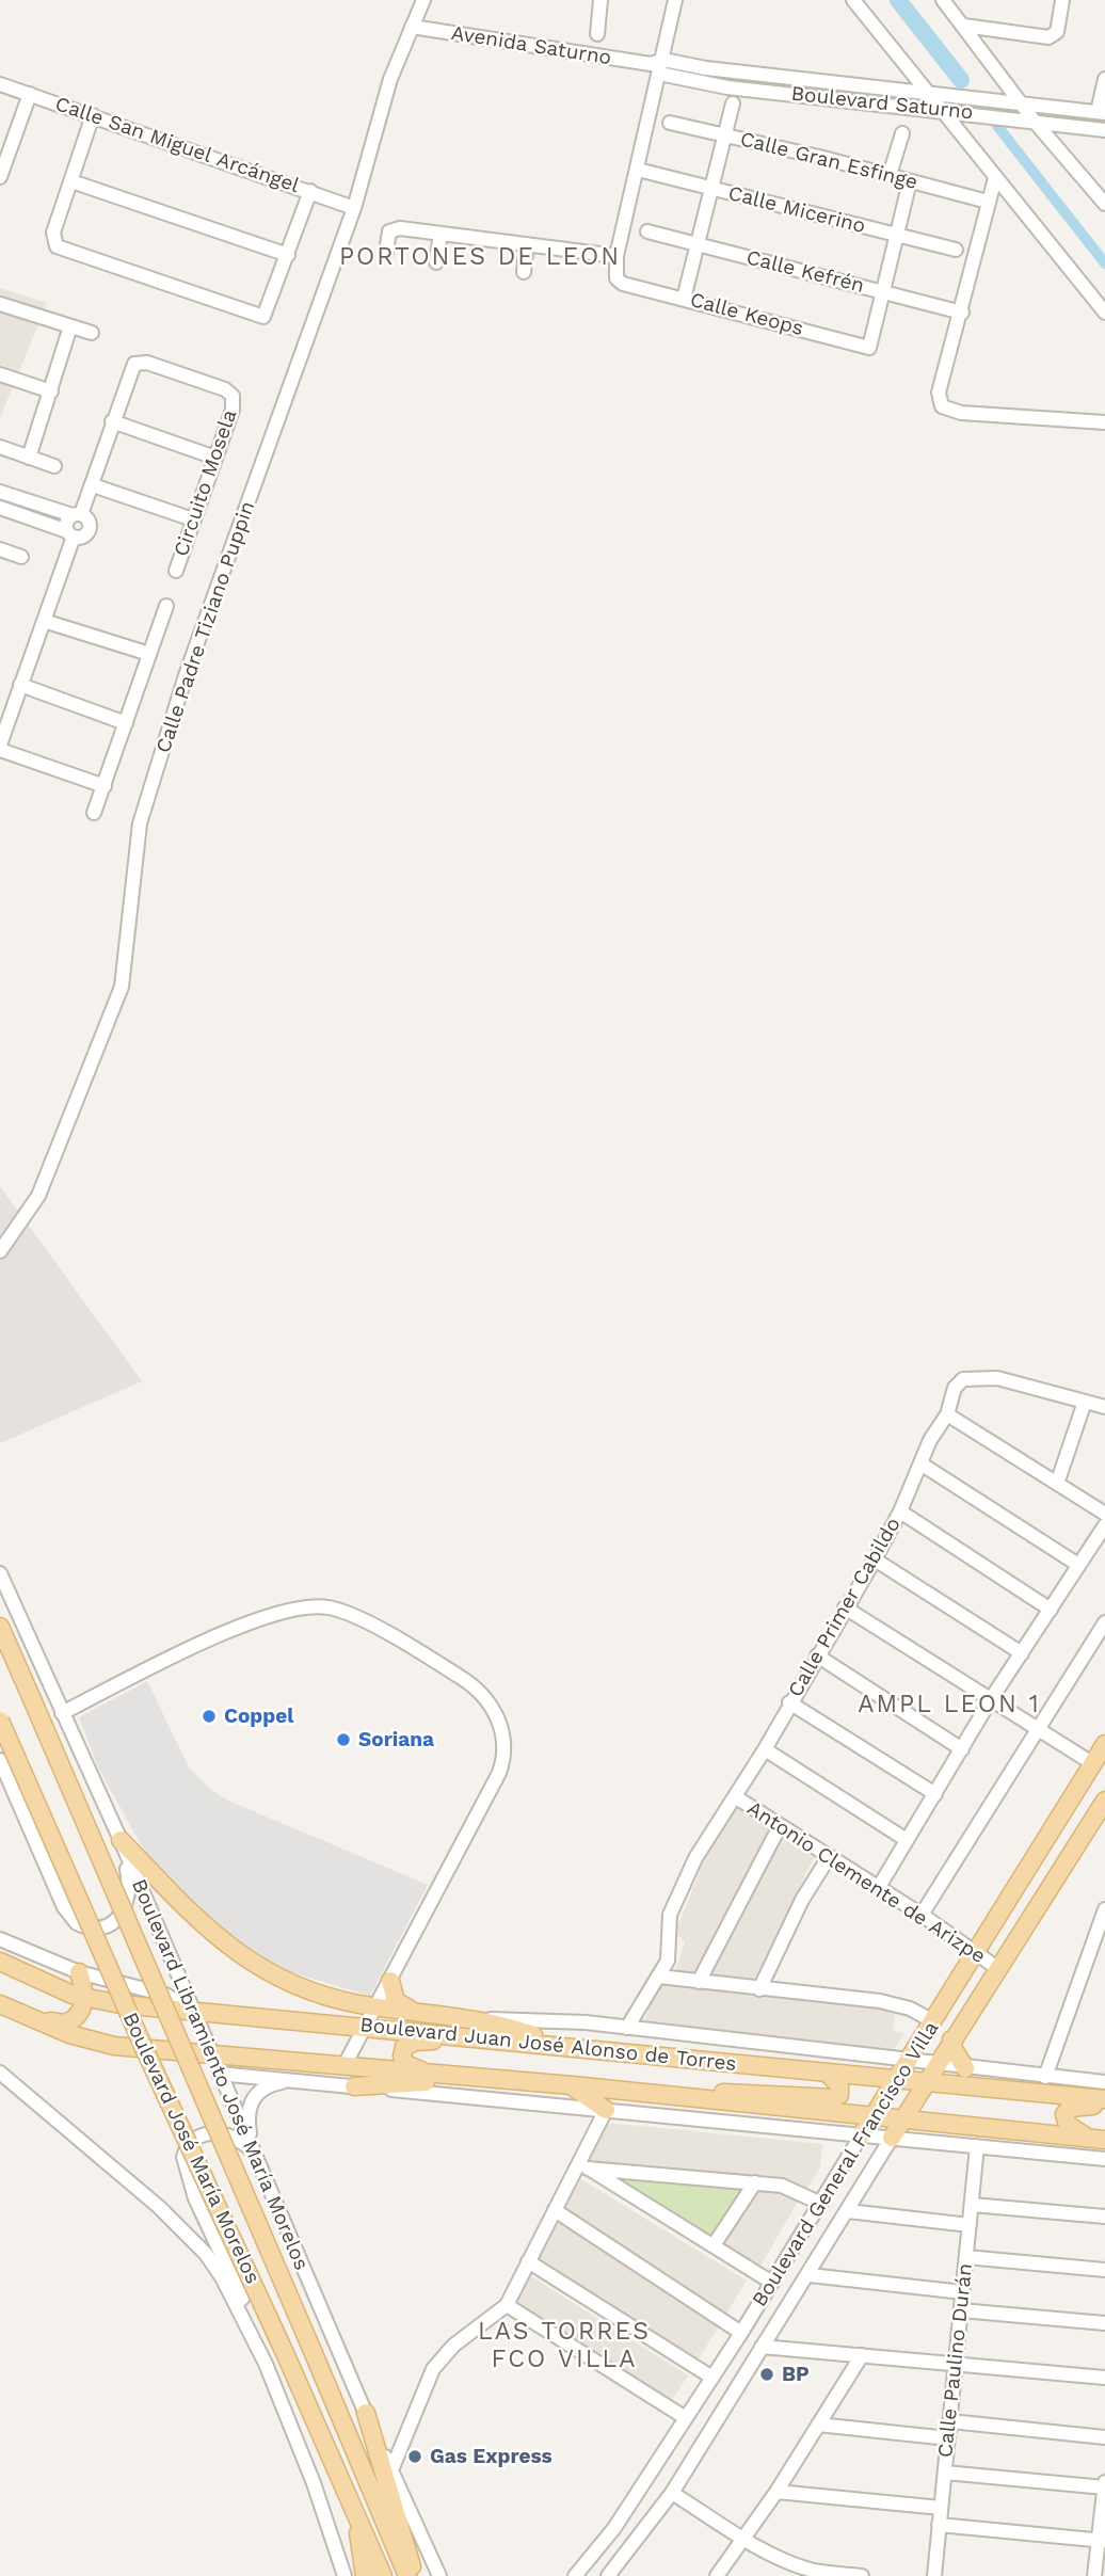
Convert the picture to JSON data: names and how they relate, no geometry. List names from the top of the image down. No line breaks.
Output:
{"streets":{"main road":["Boulevard Juan José Alonso de Torres","Boulevard José María Morelos","Boulevard General Francisco Villa"],"street":["Avenida Saturno","Boulevard Saturno","Calle San Miguel Arcángel","Calle Gran Esfinge","Calle Micerino","Calle Kefrén","Calle Keops","Circuito Mosela","Calle Padre Tiziano Puppin","Calle Primer Cabildo","Antonio Clemente de Arizpe","Boulevard Libramiento José María Morelos","Calle Paulino Durán"]},"crossings":[["Avenida Saturno","Boulevard Saturno"],["Avenida Saturno","Calle Padre Tiziano Puppin"],["Calle San Miguel Arcángel","Calle Padre Tiziano Puppin"],["Calle Kefrén","Calle Keops"],["Calle Primer Cabildo","Antonio Clemente de Arizpe"],["Antonio Clemente de Arizpe","Boulevard General Francisco Villa"],["Boulevard Juan José Alonso de Torres","Boulevard Libramiento José María Morelos"],["Boulevard Juan José Alonso de Torres","Boulevard General Francisco Villa"]],"districts":["PORTONES DE LEON","AMPL LEON 1","LAS TORRES FCO VILLA"],"places":["Coppel","Soriana","BP","Gas Express"]}
